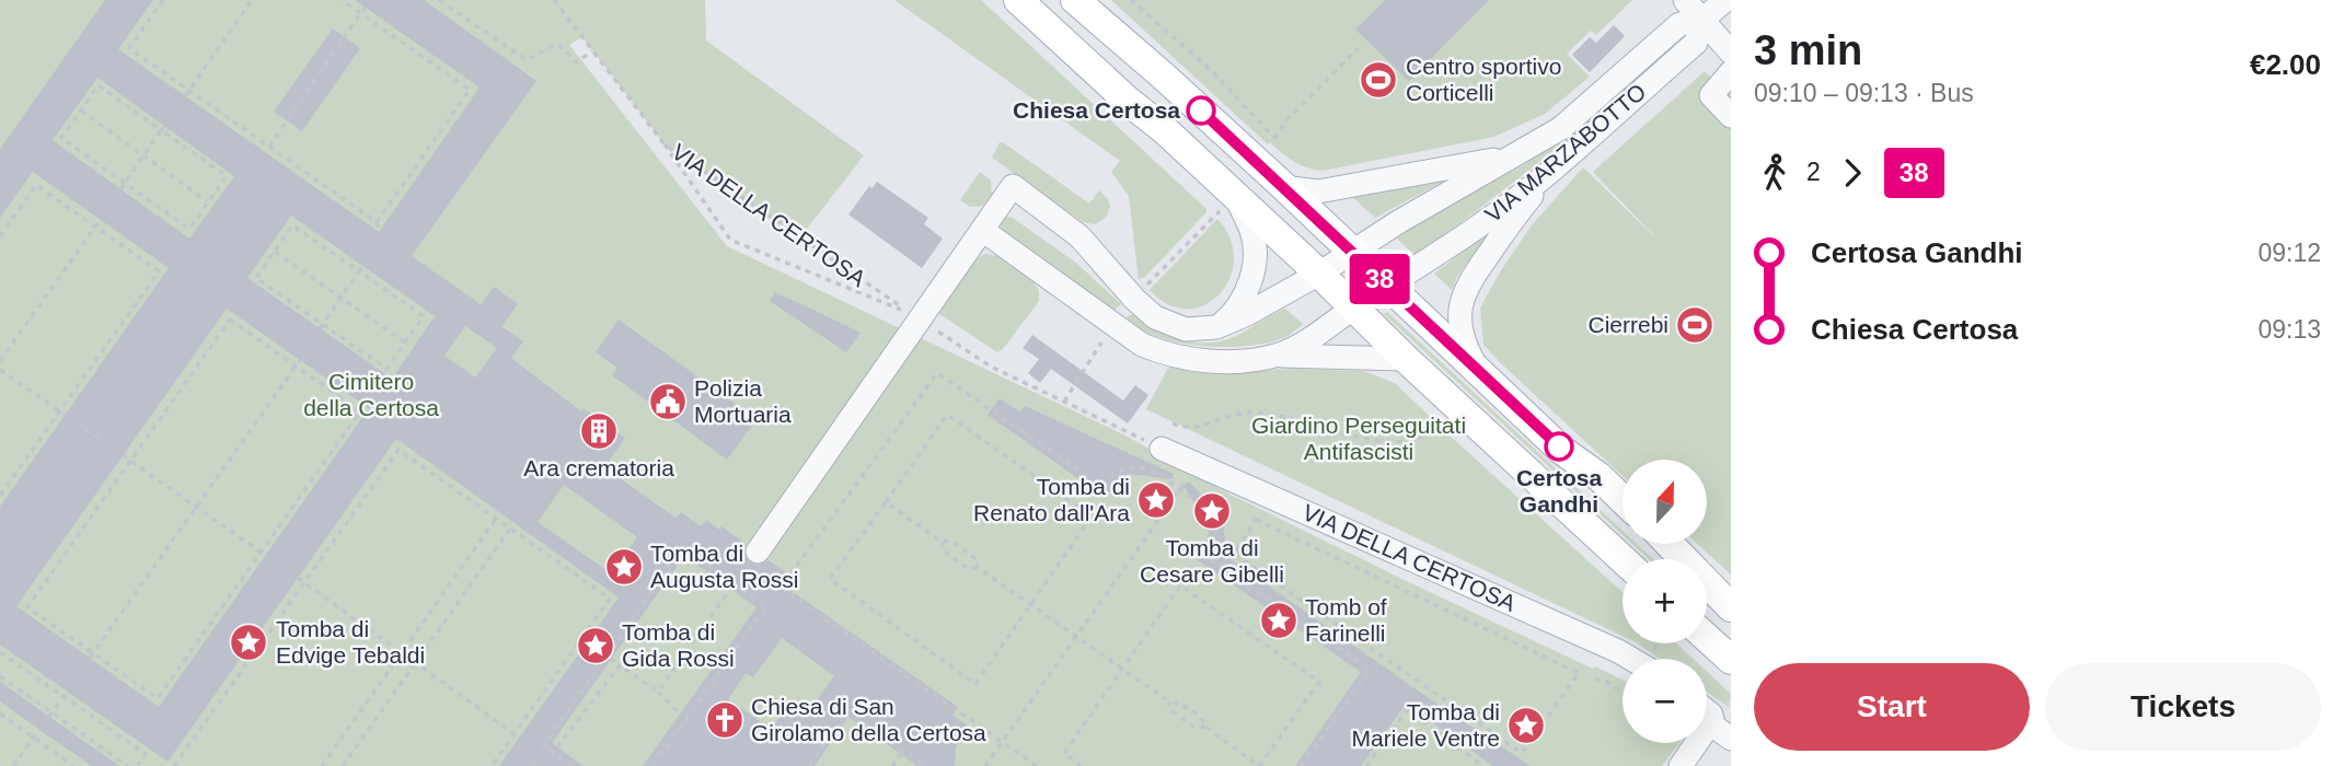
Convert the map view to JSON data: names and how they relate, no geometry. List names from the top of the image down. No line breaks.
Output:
{"streets":{"street":["VIA MARZABOTTO","VIA DELLA CERTOSA"]},"parks":["Cimitero della Certosa","Giardino Perseguitati Antifascisti"],"places":{"sports":["Centro sportivo Corticelli","Cierrebi"],"other":["Chiesa Certosa","Certosa Gandhi"],"public building":["Polizia Mortuaria"],"building":["Ara crematoria"],"place":["Tomba di Renato dall'Ara","Tomba di Cesare Gibelli","Tomba di Augusta Rossi","Tomb of Farinelli","Tomba di Edvige Tebaldi","Tomba di Gida Rossi","Tomba di Mariele Ventre"],"church":["Chiesa di San Girolamo della Certosa"]},"lines":["bus line 38"],"north":"top","page":{"on_map":"38","heading":["3 min","09:10 – 09:13 · Bus","€2.00"],"legs":["2","38"],"list":[{"name":"Certosa Gandhi","value":"09:12"},{"name":"Chiesa Certosa","value":"09:13"}],"map_buttons":["+","−"],"buttons":["Start","Tickets"]}}
